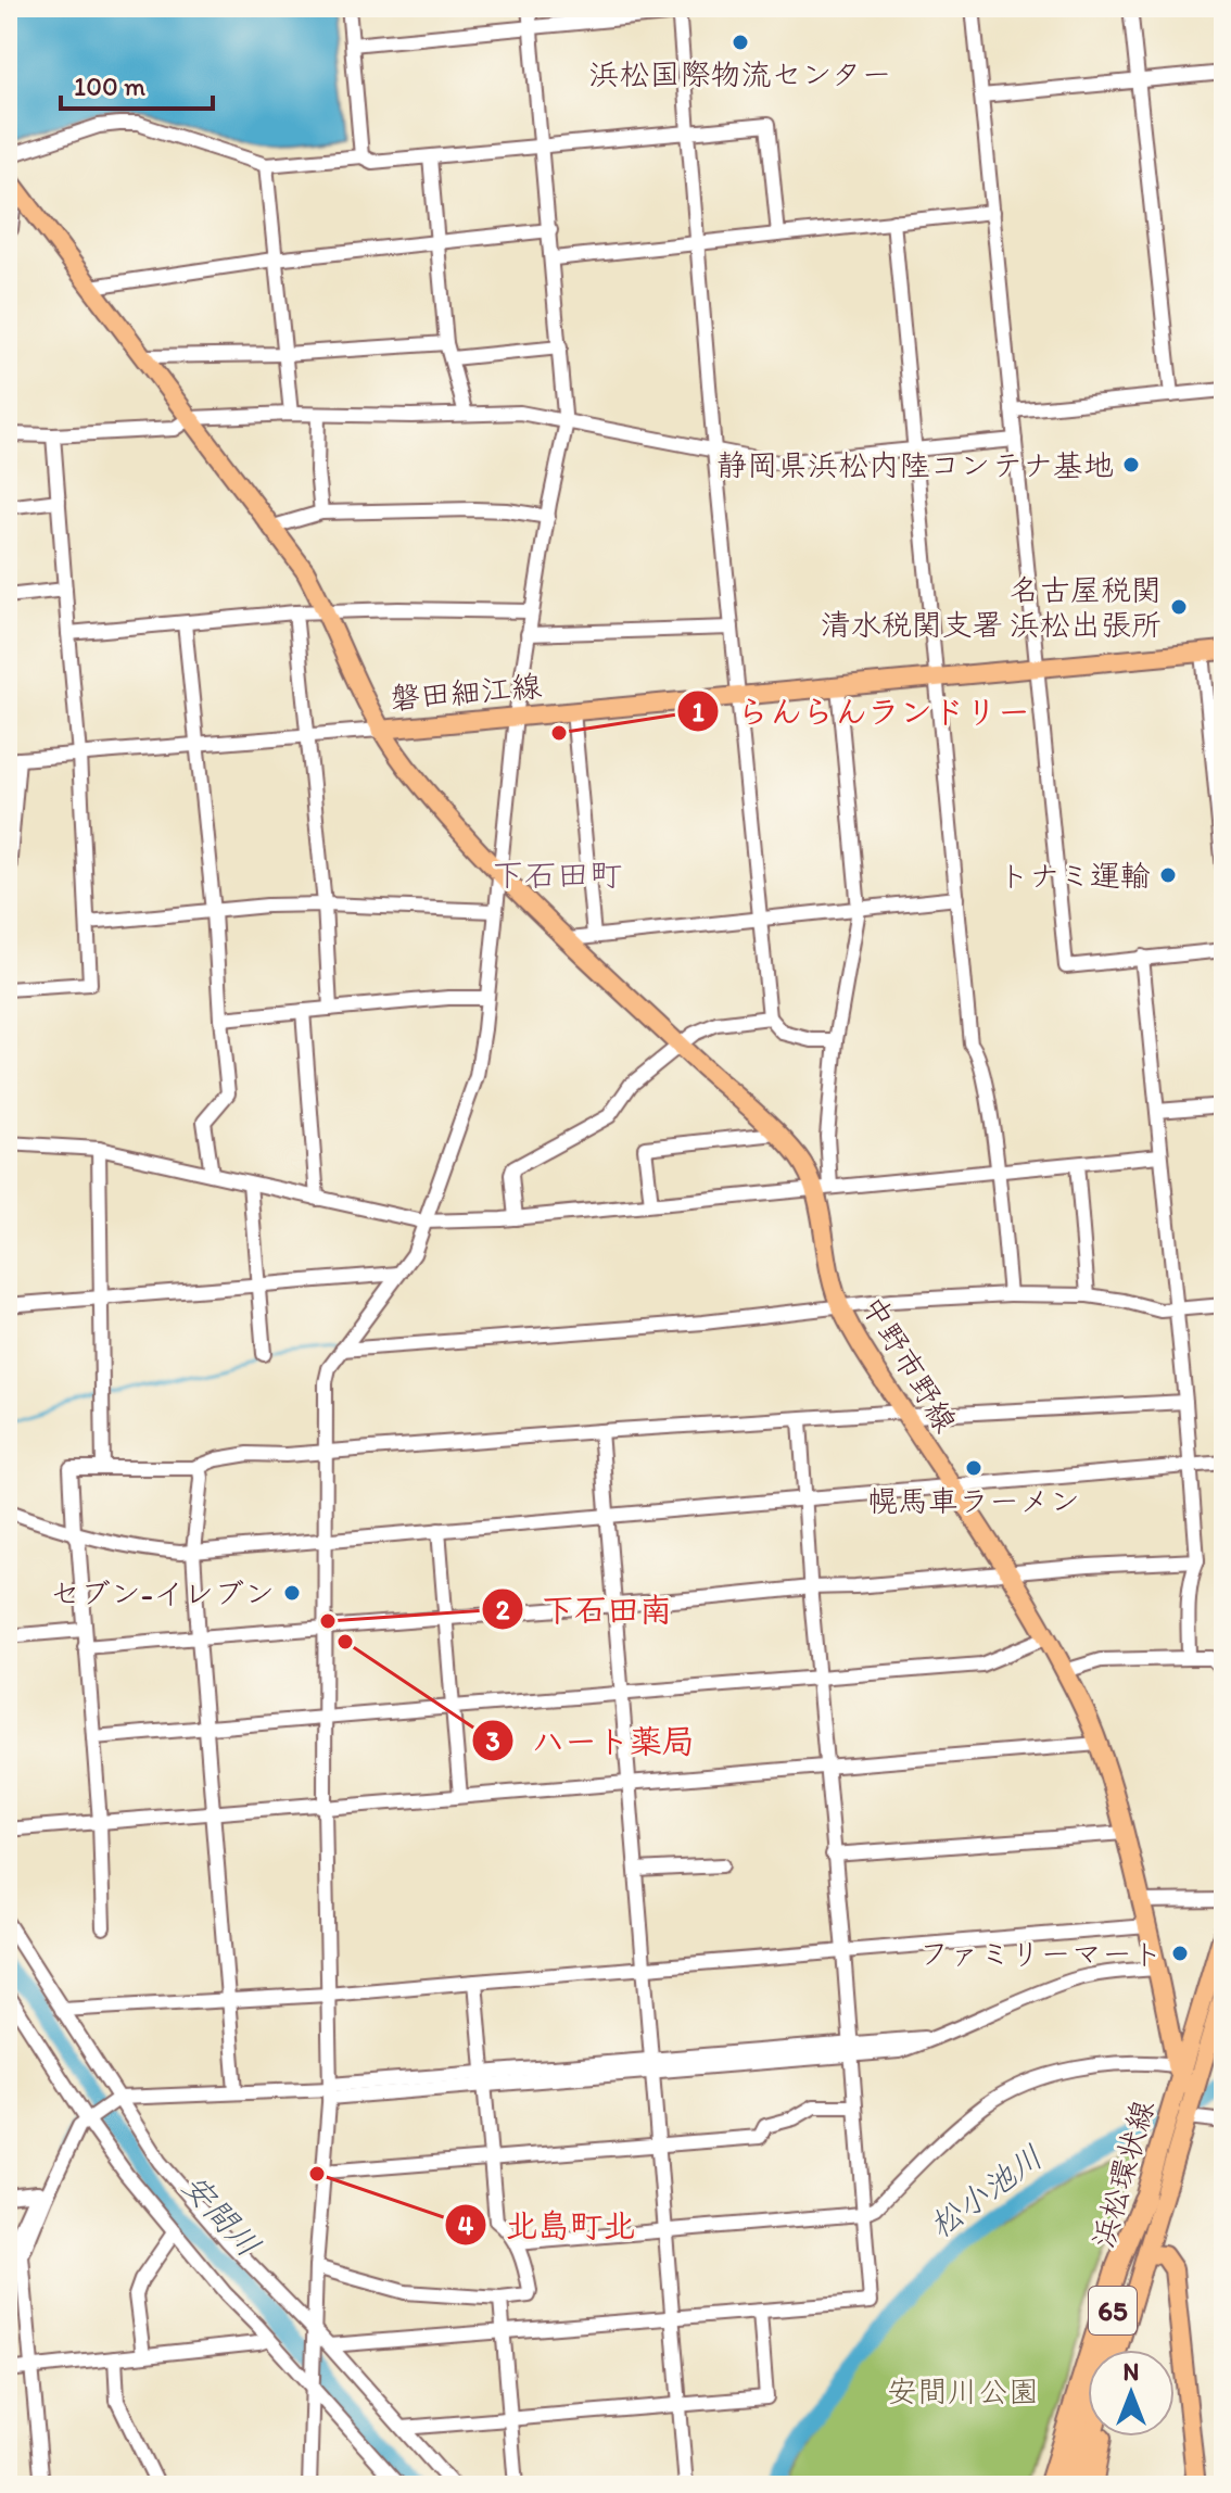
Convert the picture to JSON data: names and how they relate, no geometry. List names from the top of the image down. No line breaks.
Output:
{"streets":{"main road":["磐田細江線","中野市野線","浜松環状線","65"]},"crossings":[["磐田細江線","中野市野線"],["中野市野線","浜松環状線"]],"districts":["下石田町"],"water":["松小池川","安間川"],"parks":["安間川公園"],"places":["浜松国際物流センター","静岡県浜松内陸コンテナ基地","名古屋税関 清水税関支署 浜松出張所","らんらんランドリー","トナミ運輸","幌馬車ラーメン","セブン-イレブン","下石田南","ハート薬局","ファミリーマート","北島町北"],"scale_bar":"100 m","north":"top"}
